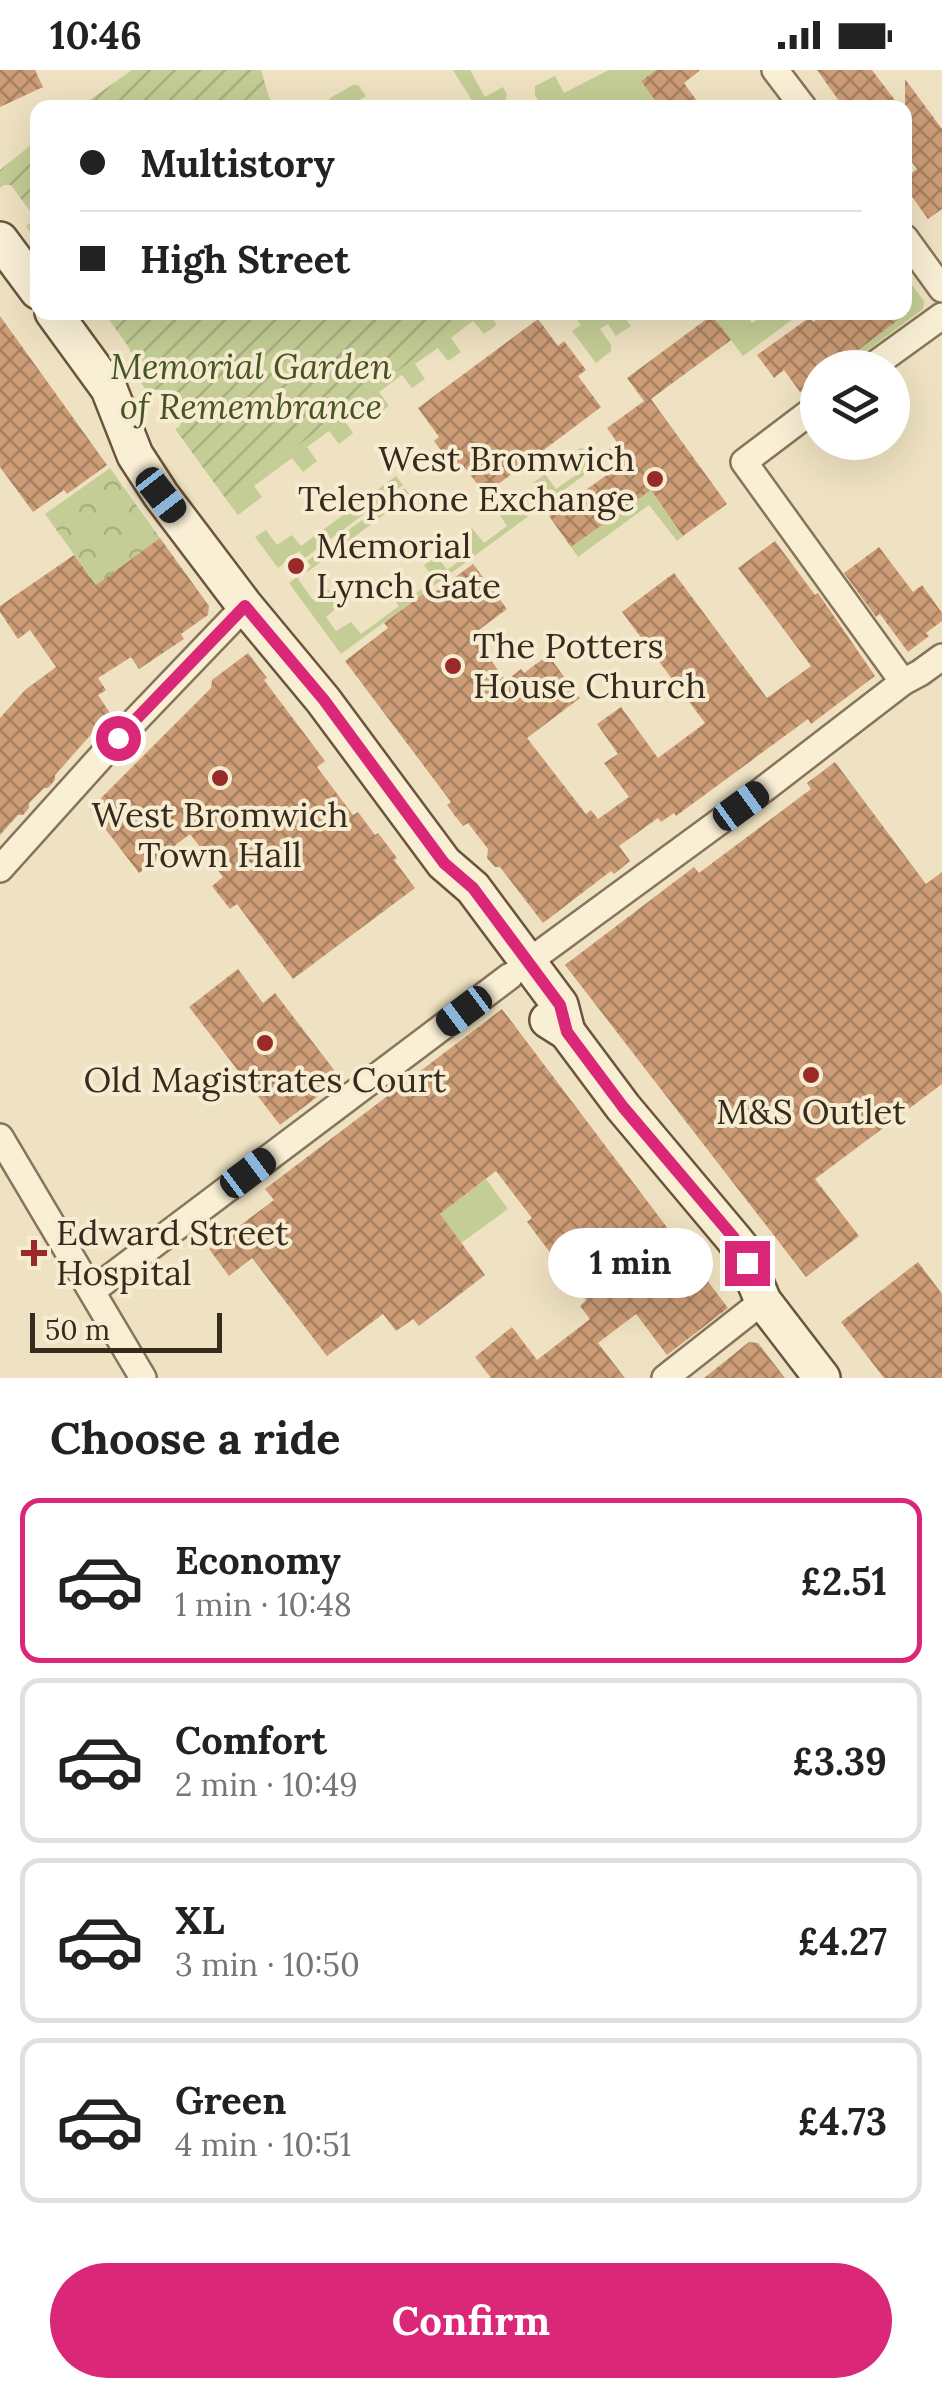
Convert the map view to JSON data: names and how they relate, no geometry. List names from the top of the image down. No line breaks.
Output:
{"parks":["Memorial Garden of Remembrance"],"places":{"other":["West Bromwich Telephone Exchange","Memorial Lynch Gate","The Potters House Church","West Bromwich Town Hall","Old Magistrates Court","M&S Outlet"],"health":["Edward Street Hospital"]},"scale_bar":"50 m","page":{"status":"10:46","banner":["Multistory","High Street"],"bubble":"1 min","scale":"50 m","heading":"Choose a ride","list":[{"name":"Economy","note":"1 min · 10:48","value":"£2.51"},{"name":"Comfort","note":"2 min · 10:49","value":"£3.39"},{"name":"XL","note":"3 min · 10:50","value":"£4.27"},{"name":"Green","note":"4 min · 10:51","value":"£4.73"}],"buttons":"Confirm"}}
